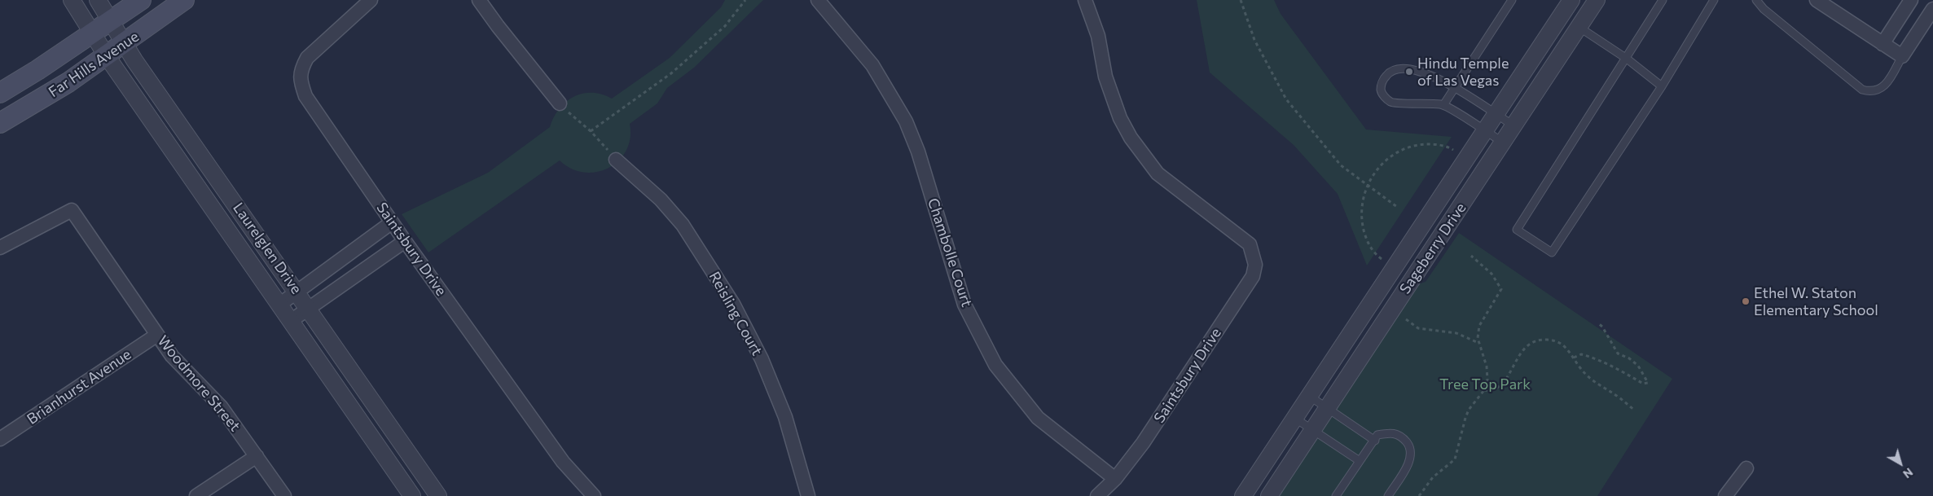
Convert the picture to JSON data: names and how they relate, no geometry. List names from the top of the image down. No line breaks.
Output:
{"streets":{"main road":["Far Hills Avenue"],"street":["Laurelglen Drive","Sageberry Drive","Saintsbury Drive","Chambolle Court","Reisling Court","Woodmore Street","Brianhurst Avenue"]},"crossings":[["Far Hills Avenue","Laurelglen Drive"],["Saintsbury Drive","Chambolle Court"],["Woodmore Street","Brianhurst Avenue"]],"parks":["Tree Top Park"],"places":["Hindu Temple of Las Vegas","Ethel W. Staton Elementary School"],"north":"bottom right"}
